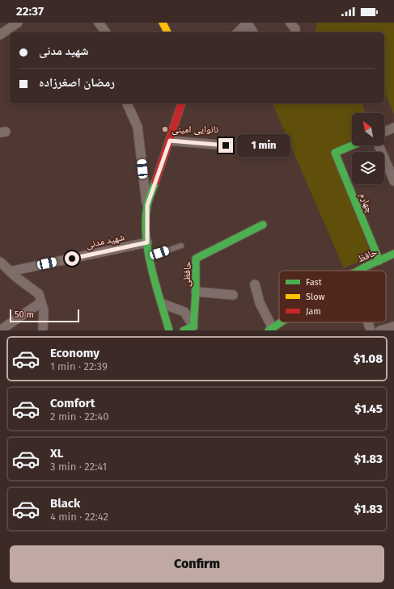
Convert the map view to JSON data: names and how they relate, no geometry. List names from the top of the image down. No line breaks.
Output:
{"streets":{"street":["چهارم","شهید مدنی","حافظ","حافظی"]},"crossings":[["چهارم","حافظ"]],"places":["نانوایی امینی"],"legend":["Fast","Slow","Jam"],"scale_bar":"50 m","north":"top left","page":{"status":"22:37","banner":["شهید مدنی","رمضان اصغرزاده"],"bubble":"1 min","scale":"50 m","list":[{"name":"Economy","note":"1 min · 22:39","value":"$1.08"},{"name":"Comfort","note":"2 min · 22:40","value":"$1.45"},{"name":"XL","note":"3 min · 22:41","value":"$1.83"},{"name":"Black","note":"4 min · 22:42","value":"$1.83"}],"buttons":"Confirm"}}
